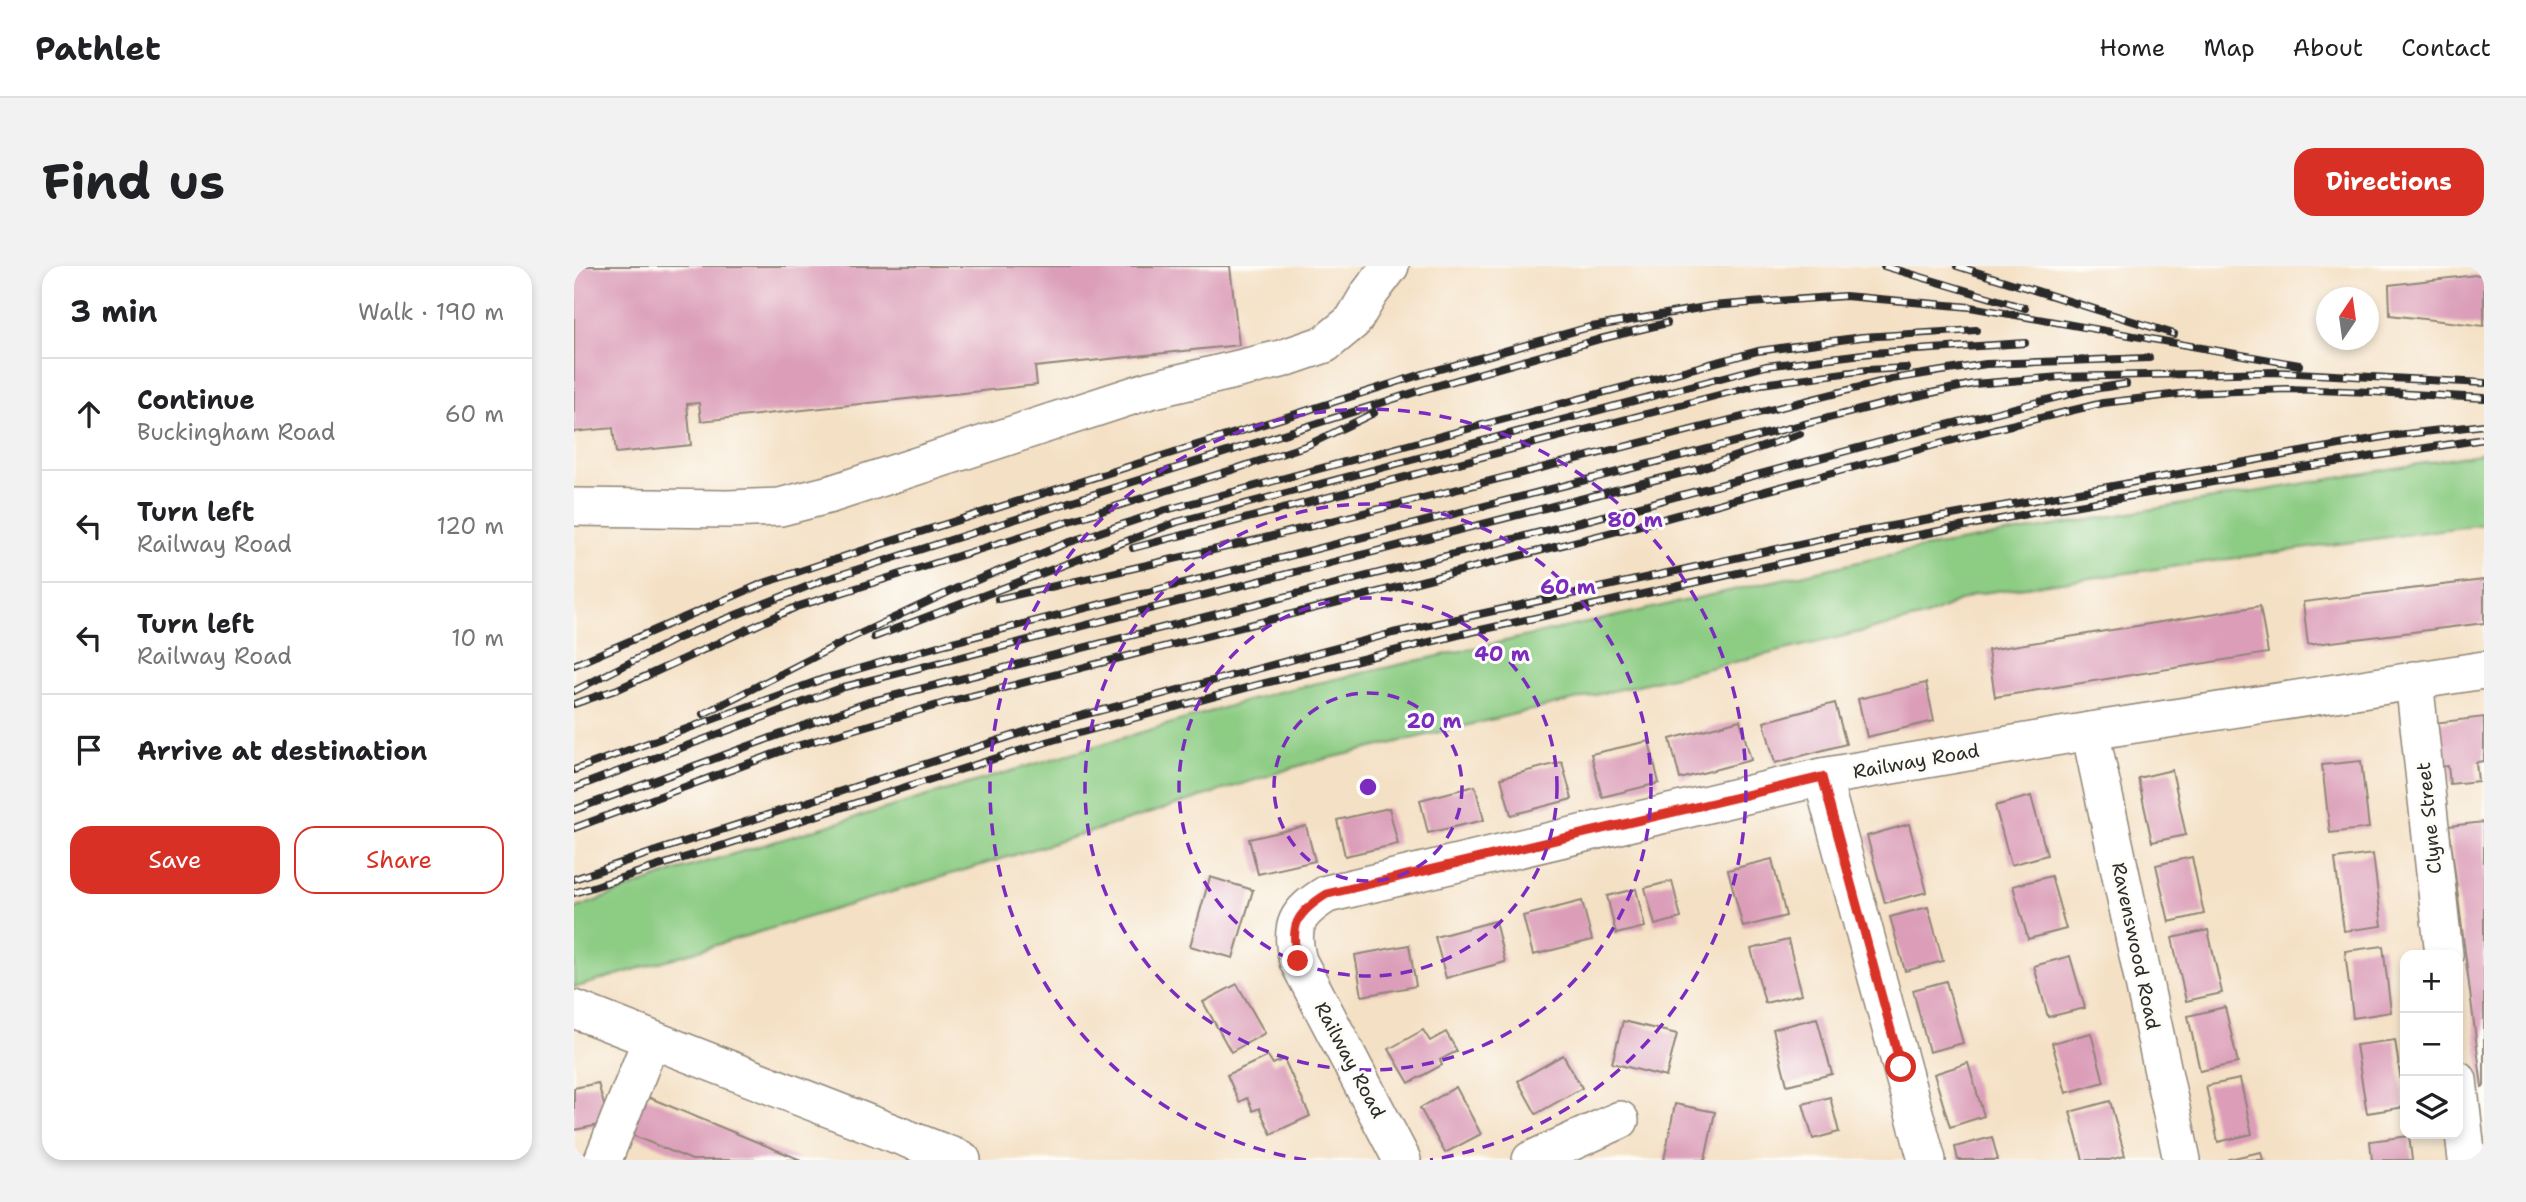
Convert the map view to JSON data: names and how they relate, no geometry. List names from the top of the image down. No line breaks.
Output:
{"streets":{"street":["Railway Road","Clyne Street","Ravenswood Road"]},"crossings":[["Railway Road","Clyne Street"],["Railway Road","Ravenswood Road"]],"north":"top","page":{"header":"Pathlet","nav":["Home","Map","About","Contact"],"buttons":["Directions",["Save","Share"]],"title":"Find us","heading":["3 min","Walk · 190 m"],"list":[["Continue","Buckingham Road","60 m"],["Turn left","Railway Road","120 m"],["Turn left","Railway Road","10 m"],"Arrive at destination"],"map_buttons":["+","−"]},"rings":["80 m","60 m","40 m","20 m"]}
